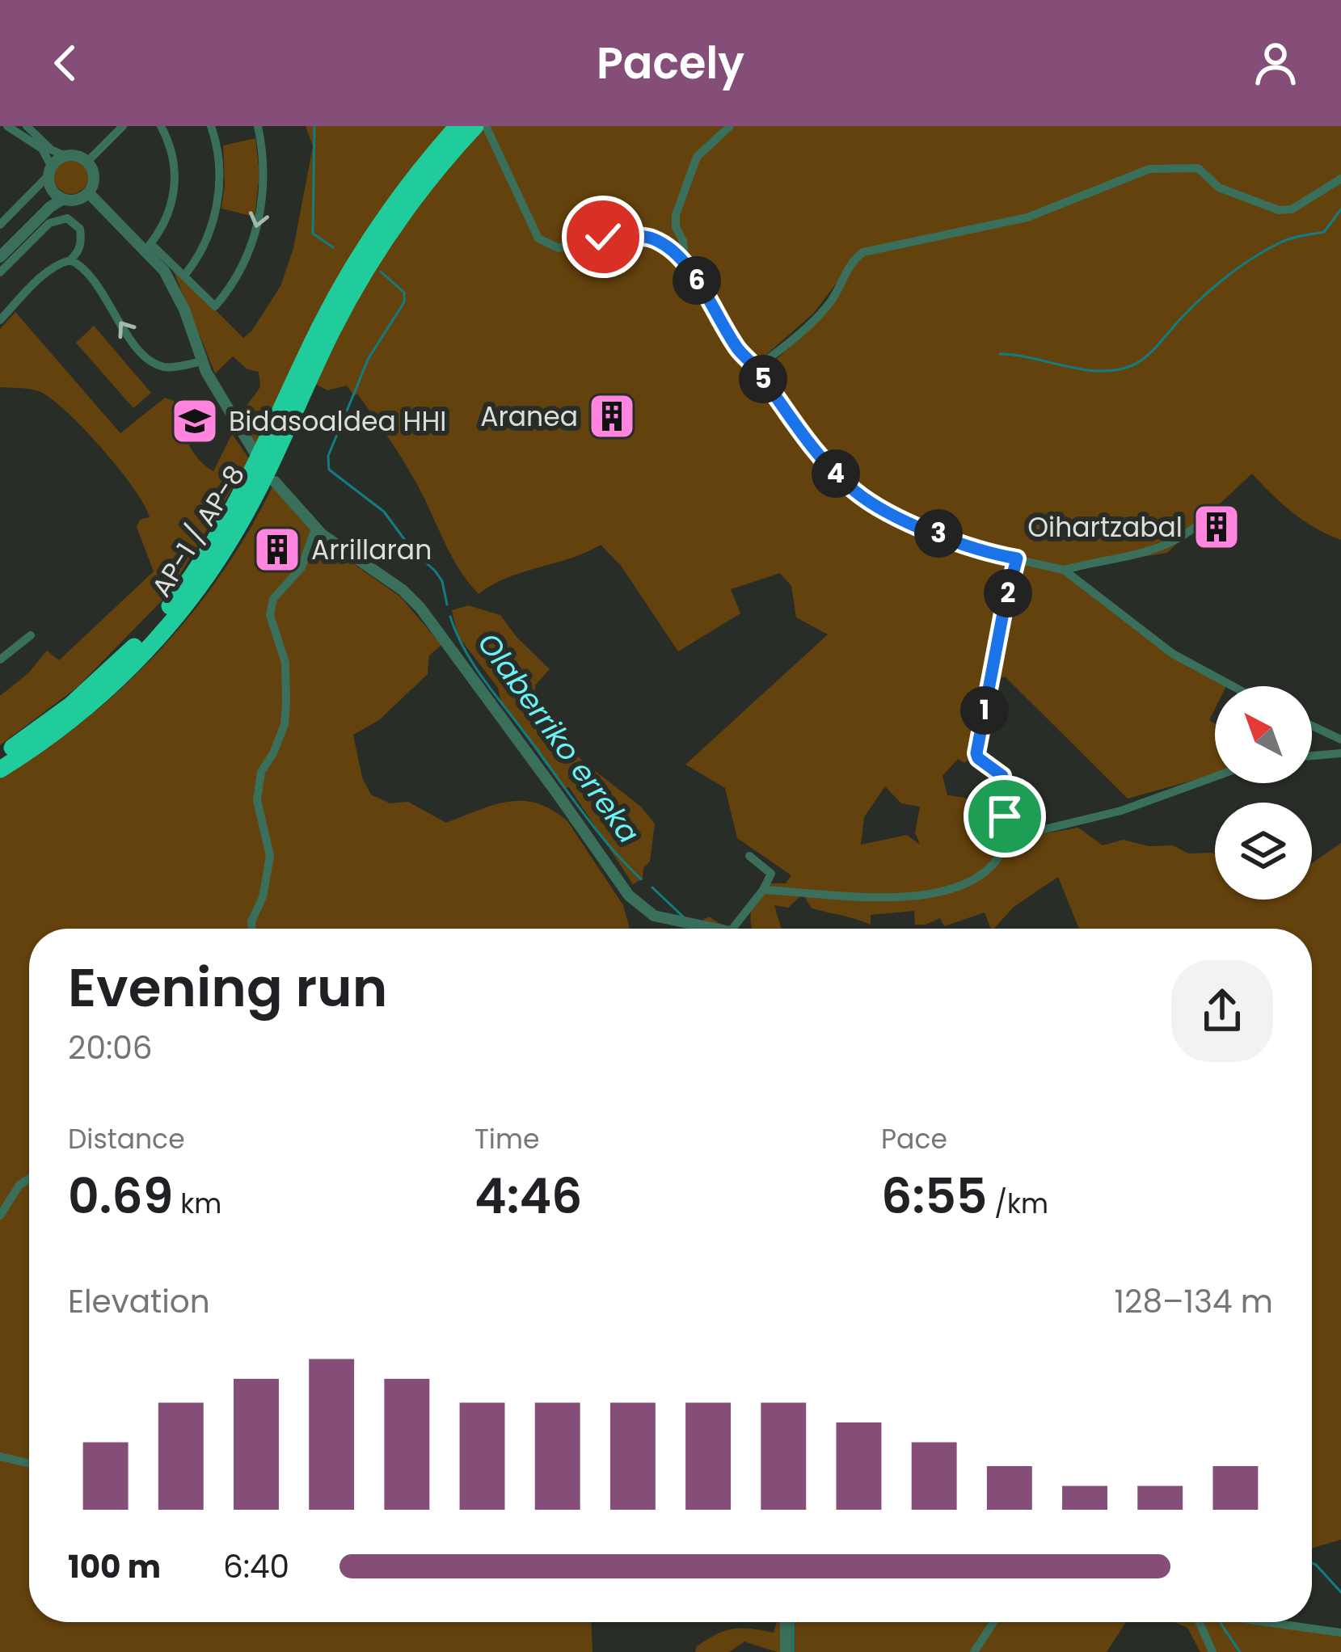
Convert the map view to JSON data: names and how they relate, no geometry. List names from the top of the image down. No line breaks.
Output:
{"streets":{"highway":["AP-1 / AP-8"]},"water":["Olaberriko erreka"],"places":{"building":["Aranea","Oihartzabal","Arrillaran"],"school or university":["Bidasoaldea HHI"]},"north":"top left","page":{"header":"Pacely","pins":["6","5","4","3","2","1"],"heading":["Evening run","20:06"],"stats":[["Distance","0.69 km"],["Time","4:46"],["Pace","6:55 /km"]],"chart":["Elevation","128–134 m"],"list":[{"name":"100 m","note":"6:40"}]}}
